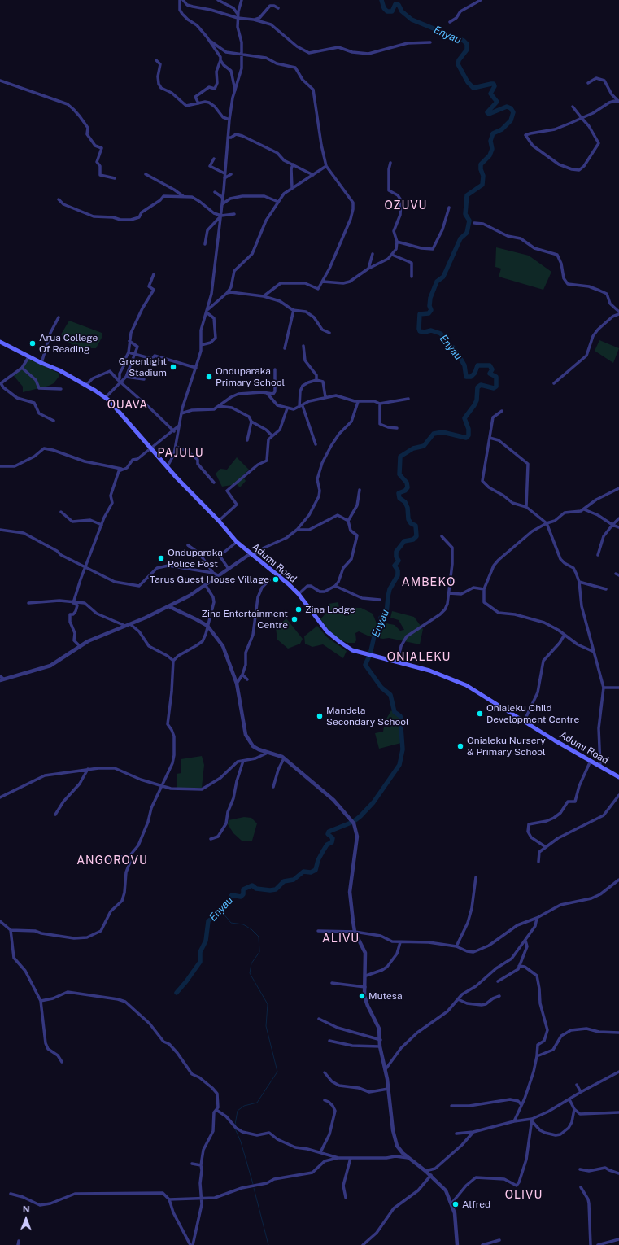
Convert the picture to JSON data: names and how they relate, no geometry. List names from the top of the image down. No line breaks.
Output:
{"streets":{"main road":["Adumi Road"]},"districts":["OZUVU","OUAVA","PAJULU","AMBEKO","ONIALEKU","ANGOROVU","ALIVU","OLIVU"],"water":["Enyau"],"places":["Arua College Of Reading","Greenlight Stadium","Onduparaka Primary School","Onduparaka Police Post","Tarus Guest House Village","Zina Lodge","Zina Entertainment Centre","Onialeku Child Development Centre","Mandela Secondary School","Onialeku Nursery & Primary School","Mutesa","Alfred"],"north":"top"}
